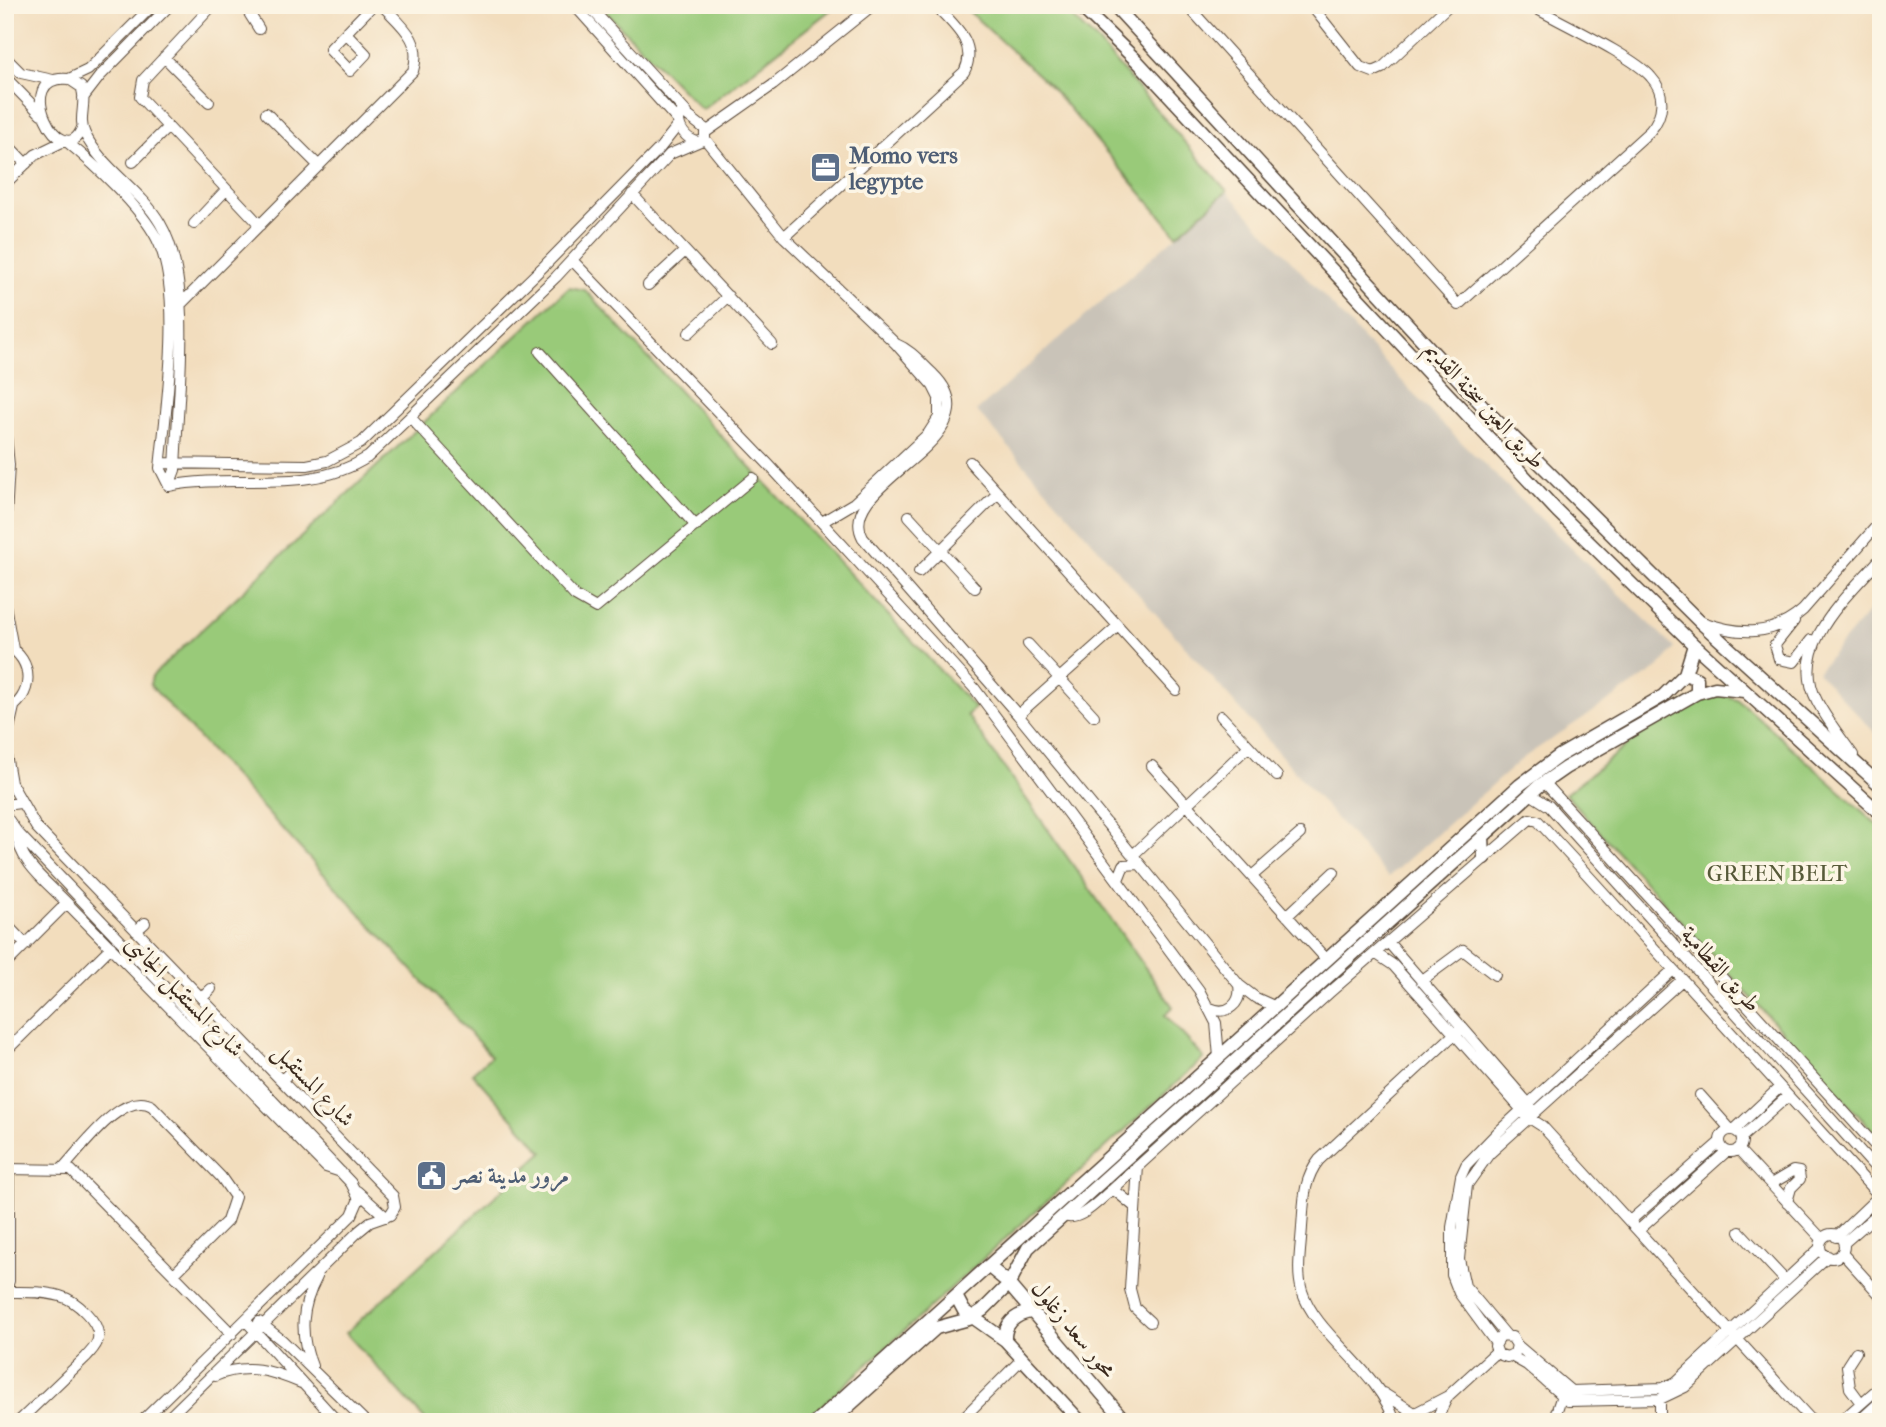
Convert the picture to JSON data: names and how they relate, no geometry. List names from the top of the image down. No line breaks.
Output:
{"streets":{"main road":["طريق العين سخنة القديم","محور سعد زغلول"],"street":["طريق القطامية","شارع المستقبل الجانبى","شارع المستقبل"]},"crossings":[["شارع المستقبل الجانبى","شارع المستقبل"]],"parks":["GREEN BELT"],"places":{"office":["Momo vers legypte"],"public building":["مرور مدينة نصر"]}}
